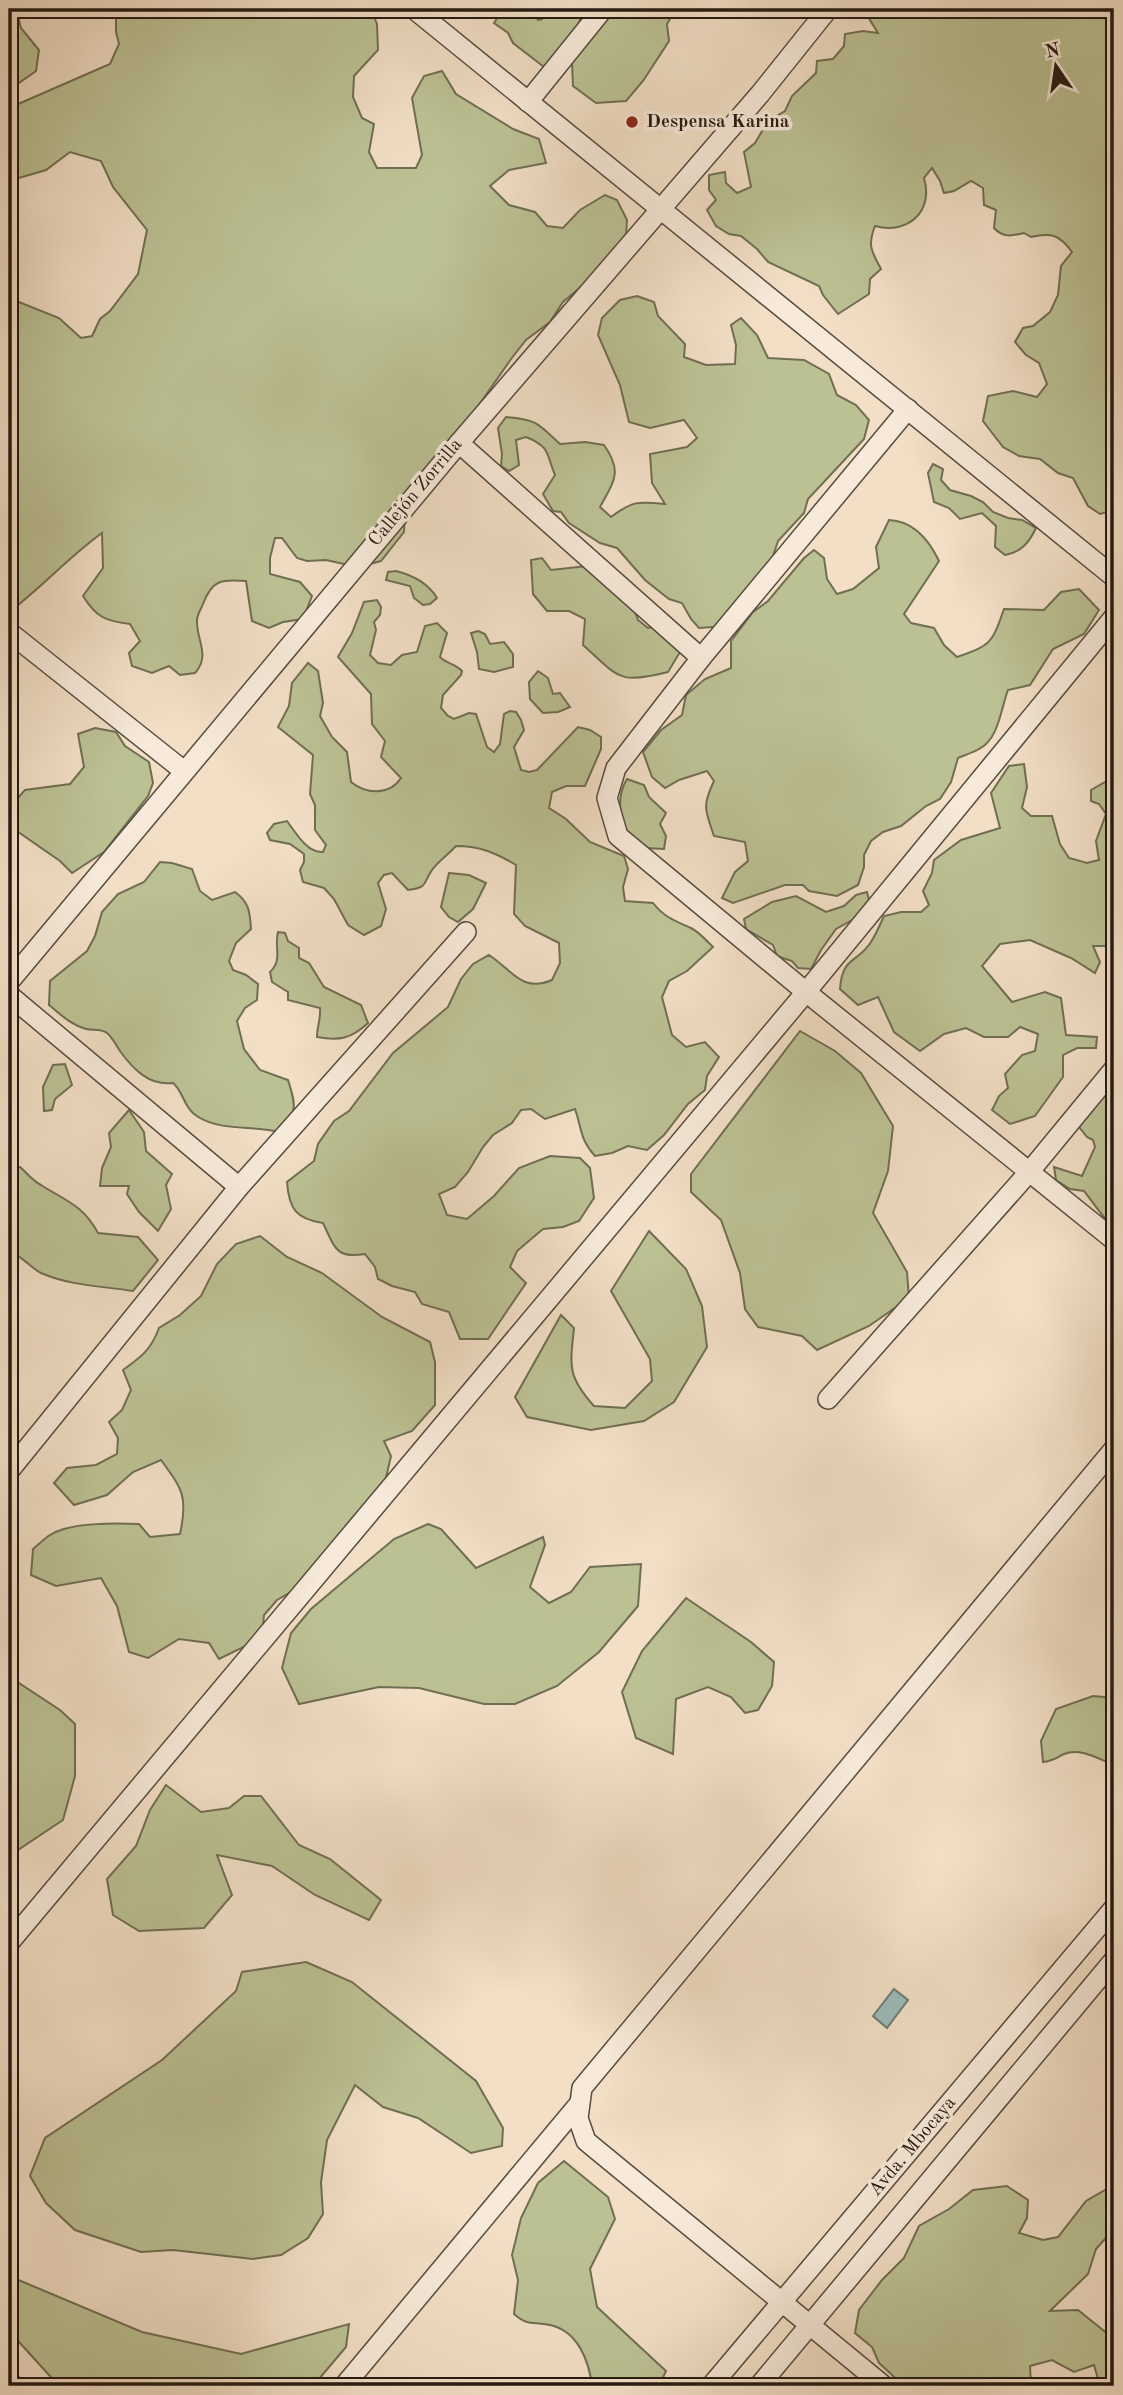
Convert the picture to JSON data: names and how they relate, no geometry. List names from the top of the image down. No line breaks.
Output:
{"streets":{"street":["Callejón Zorrilla","Avda. Mbocaya"]},"places":["Despensa Karina"],"north":"top"}
